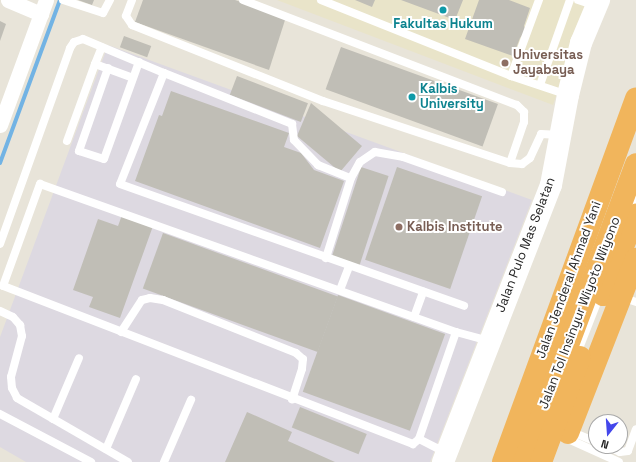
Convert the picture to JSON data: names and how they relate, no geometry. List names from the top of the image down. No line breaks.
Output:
{"streets":{"highway":["Jalan Jenderal Ahmad Yani","Jalan Tol Insinyur Wiyoto Wiyono"],"street":["Jalan Pulo Mas Selatan"]},"crossings":[["Jalan Jenderal Ahmad Yani","Jalan Tol Insinyur Wiyoto Wiyono"]],"places":["Fakultas Hukum","Universitas Jayabaya","Kalbis University","Kalbis Institute"],"north":"bottom"}
